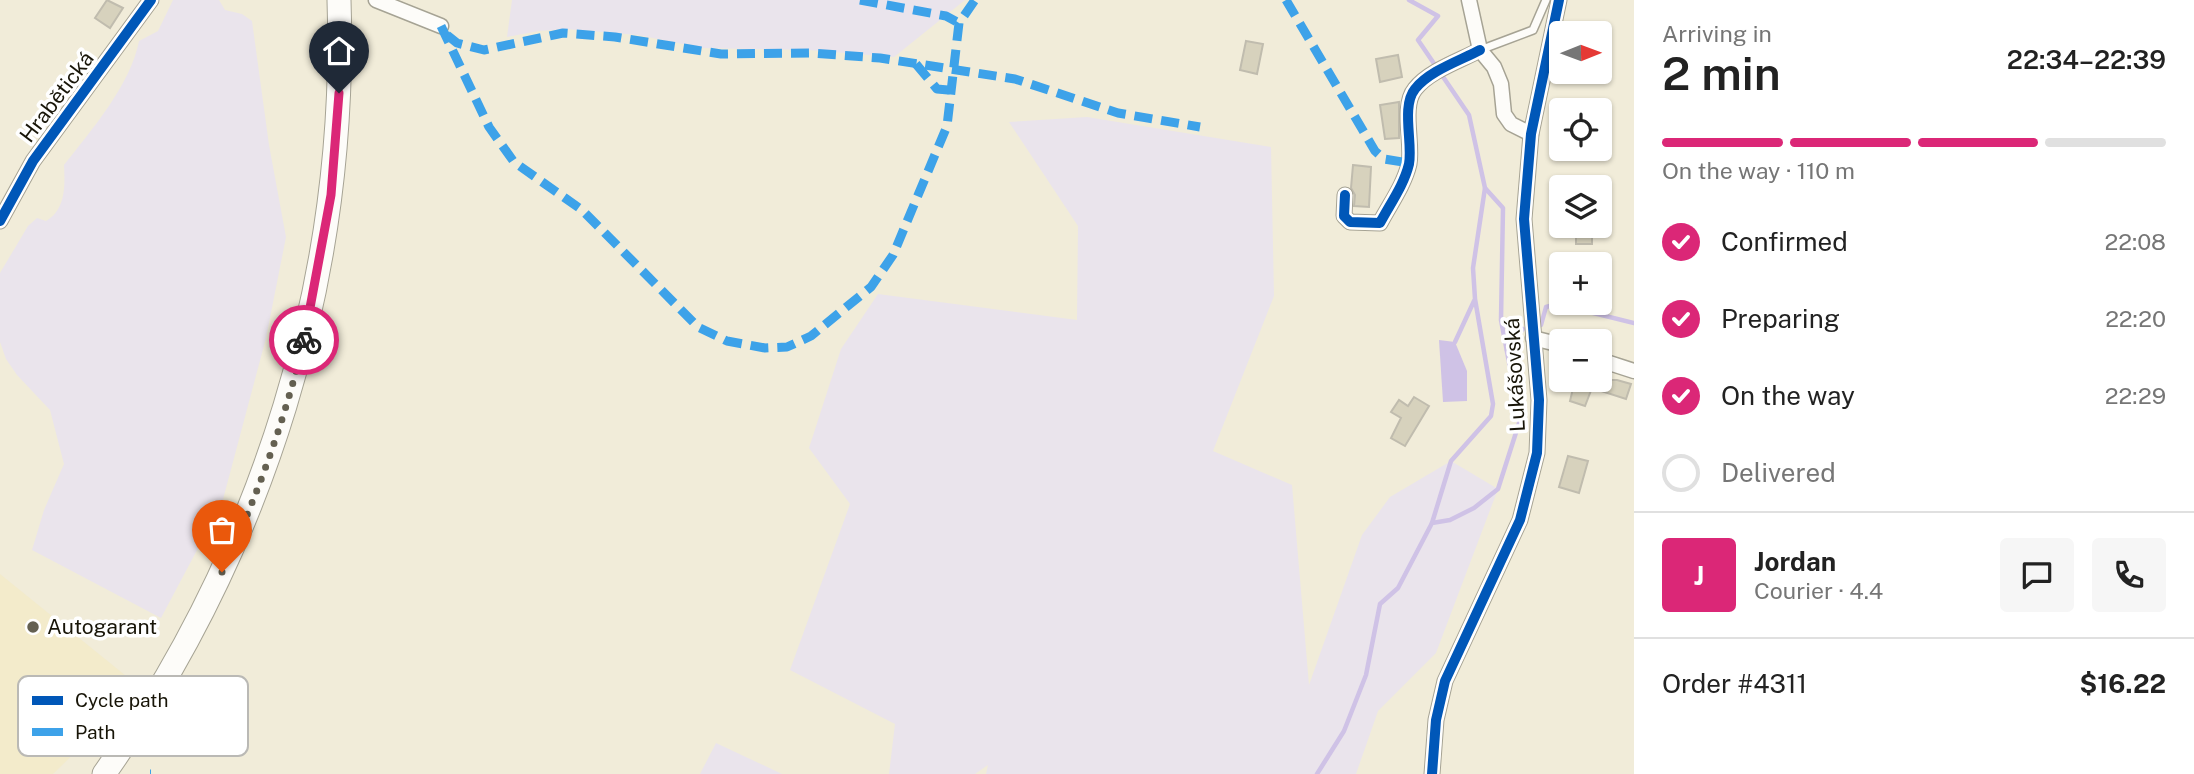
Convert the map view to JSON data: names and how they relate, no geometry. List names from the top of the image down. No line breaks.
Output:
{"streets":{"street":["Hrabětická","Lukášovská"]},"places":["Autogarant"],"legend":["Cycle path","Path"],"north":"right","page":{"heading":["2 min","Arriving in","22:34–22:39"],"panel":["Jordan","Courier · 4.4","Order #4311","$16.22"],"map_buttons":["+","−"],"bar":"On the way · 110 m","list":[["Confirmed","22:08"],["Preparing","22:20"],["On the way","22:29"],"Delivered"],"round":"J"}}
